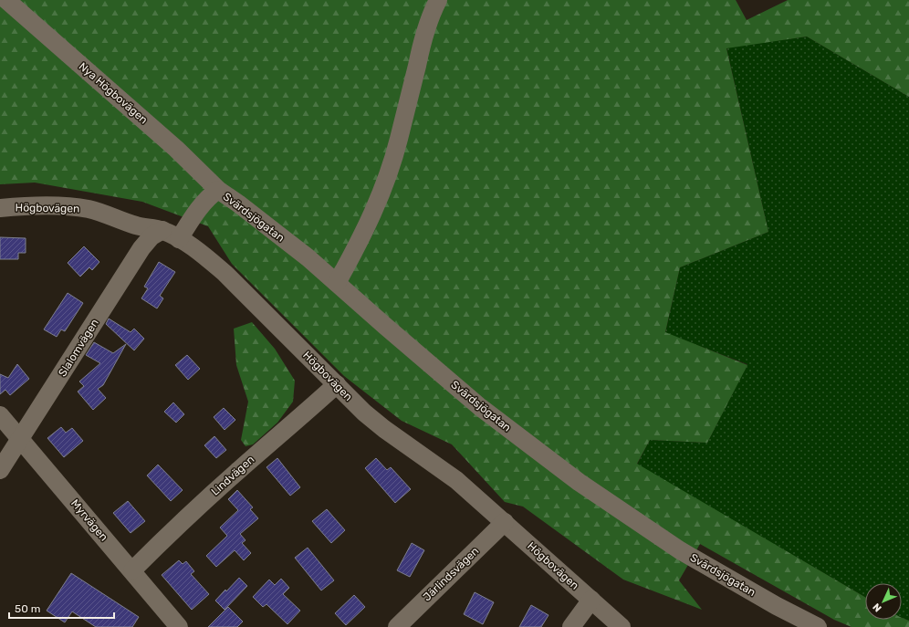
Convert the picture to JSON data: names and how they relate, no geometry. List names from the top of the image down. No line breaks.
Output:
{"streets":{"street":["Nya Högbovägen","Högbovägen","Svärdsjögatan","Slalomvägen","Lindvägen","Myrvägen","Järlindsvägen"]},"crossings":[["Nya Högbovägen","Svärdsjögatan"],["Högbovägen","Svärdsjögatan"],["Högbovägen","Slalomvägen"],["Högbovägen","Lindvägen"],["Högbovägen","Järlindsvägen"],["Slalomvägen","Myrvägen"],["Lindvägen","Myrvägen"]],"scale_bar":"50 m","north":"bottom left"}
